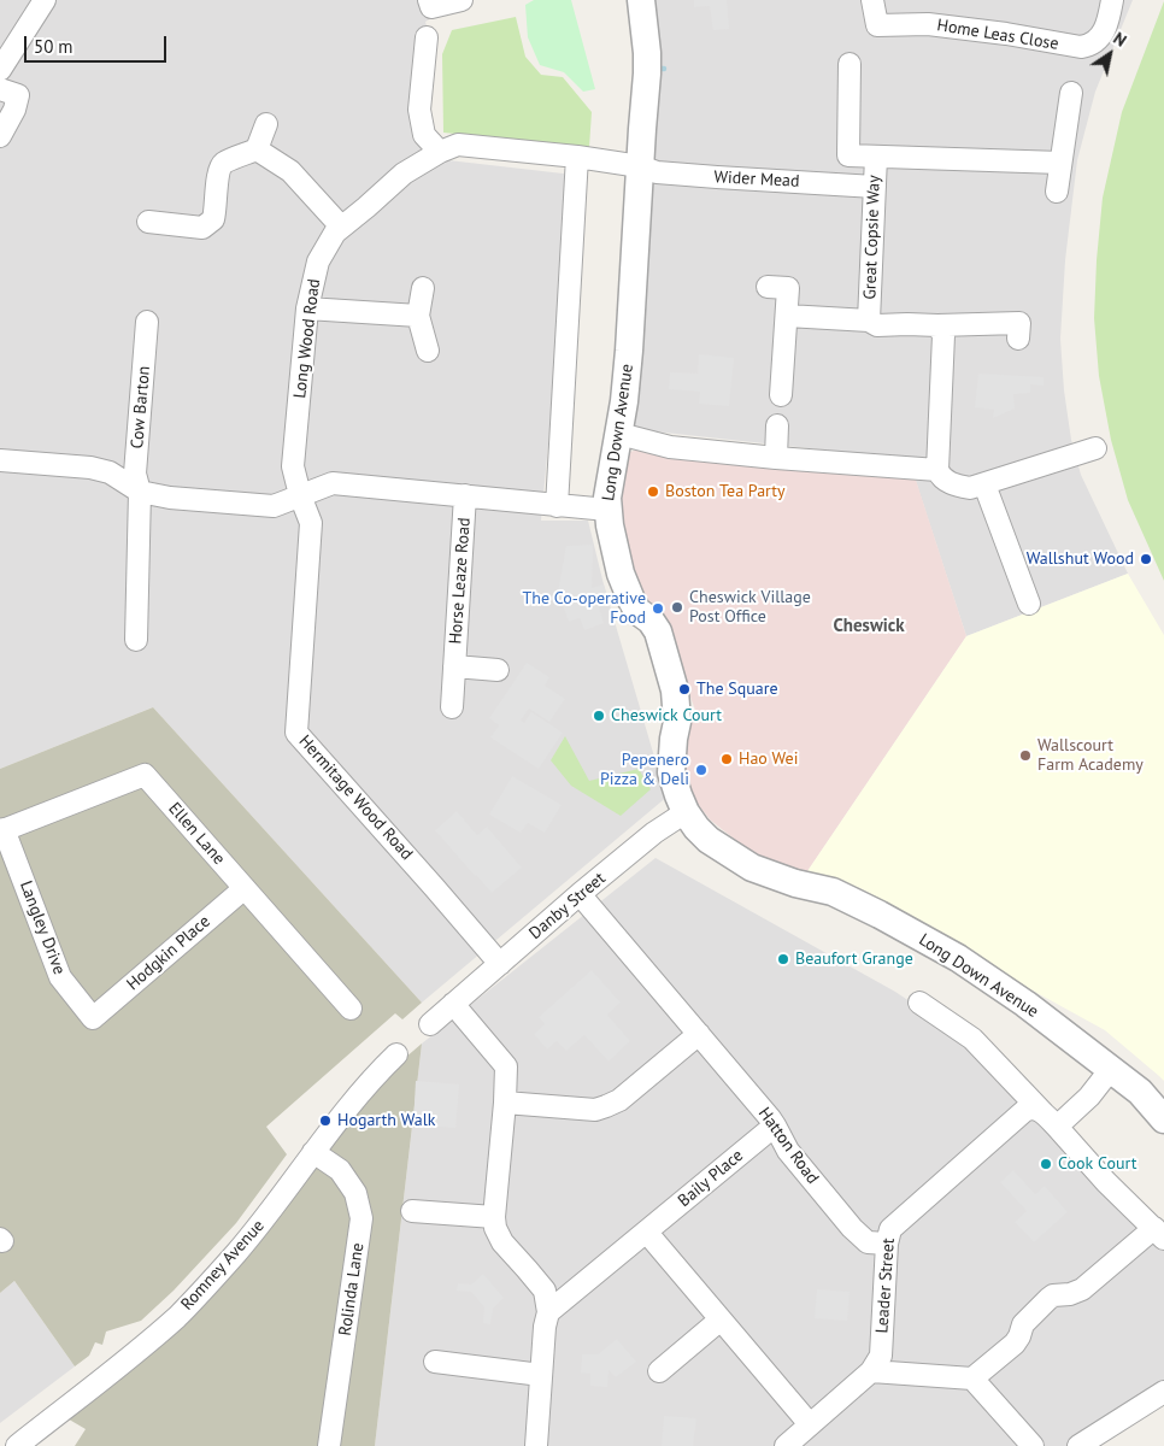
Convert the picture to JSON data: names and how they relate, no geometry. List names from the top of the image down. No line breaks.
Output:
{"streets":{"street":["Home Leas Close","Wider Mead","Great Copsie Way","Long Wood Road","Cow Barton","Long Down Avenue","Horse Leaze Road","Hermitage Wood Road","Ellen Lane","Danby Street","Langley Drive","Hodgkin Place","Hatton Road","Baily Place","Romney Avenue","Leader Street","Rolinda Lane"]},"crossings":[["Wider Mead","Great Copsie Way"],["Wider Mead","Long Wood Road"],["Wider Mead","Long Down Avenue"],["Long Wood Road","Long Down Avenue"],["Long Wood Road","Horse Leaze Road"],["Long Wood Road","Hermitage Wood Road"],["Long Down Avenue","Horse Leaze Road"],["Long Down Avenue","Danby Street"],["Horse Leaze Road","Hermitage Wood Road"],["Hermitage Wood Road","Danby Street"],["Ellen Lane","Langley Drive"],["Ellen Lane","Hodgkin Place"],["Danby Street","Hatton Road"],["Langley Drive","Hodgkin Place"],["Hatton Road","Baily Place"],["Hatton Road","Leader Street"],["Romney Avenue","Rolinda Lane"]],"districts":["Cheswick"],"places":["Boston Tea Party","Wallshut Wood","Cheswick Village Post Office","The Co-operative Food","The Square","Cheswick Court","Wallscourt Farm Academy","Hao Wei","Pepenero Pizza & Deli","Beaufort Grange","Hogarth Walk","Cook Court"],"scale_bar":"50 m","north":"top right"}
